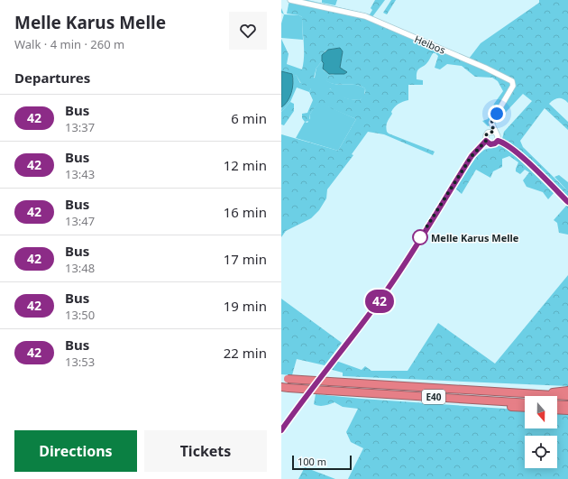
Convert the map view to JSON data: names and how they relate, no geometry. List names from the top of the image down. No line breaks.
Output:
{"streets":{"highway":["E40"],"street":["Heibos"]},"places":["Melle Karus Melle"],"lines":["bus line 42"],"scale_bar":"100 m","north":"bottom","page":{"heading":[["Melle Karus Melle","Walk · 4 min · 260 m"],"Departures"],"on_map":"42","list":[{"mark":"42","name":"Bus","note":"13:37","value":"6 min"},{"mark":"42","name":"Bus","note":"13:43","value":"12 min"},{"mark":"42","name":"Bus","note":"13:47","value":"16 min"},{"mark":"42","name":"Bus","note":"13:48","value":"17 min"},{"mark":"42","name":"Bus","note":"13:50","value":"19 min"},{"mark":"42","name":"Bus","note":"13:53","value":"22 min"}],"buttons":["Directions","Tickets"],"scale":"100 m"}}
